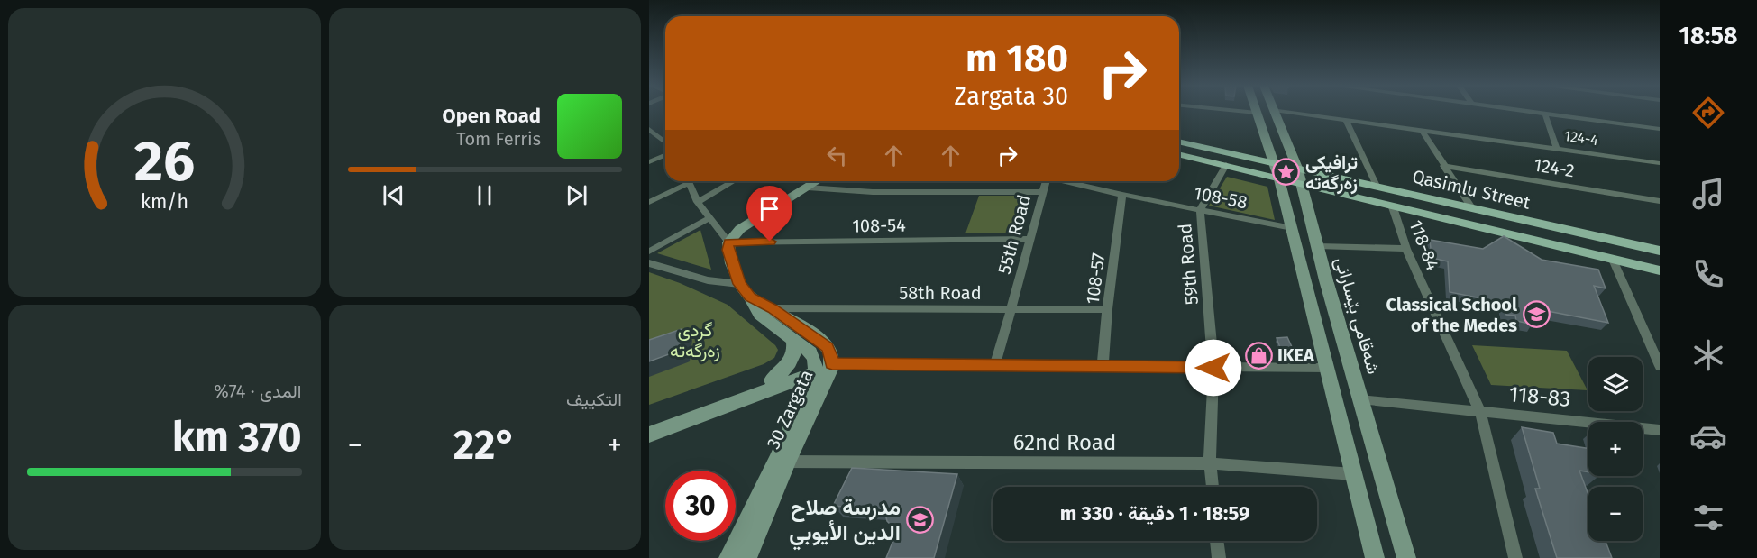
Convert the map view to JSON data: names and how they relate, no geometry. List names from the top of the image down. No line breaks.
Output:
{"streets":{"main road":["Qasimlu Street","شەقامی بێسارانی","30 Zargata"],"street":["124-4","124-2","108-58","108-54","55th Road","118-84","59th Road","108-57","58th Road","118-83","62nd Road"]},"crossings":[["Qasimlu Street","118-84"],["Qasimlu Street","59th Road"],["Qasimlu Street","شەقامی بێسارانی"],["108-58","59th Road"],["108-58","108-57"],["108-54","55th Road"],["55th Road","58th Road"],["118-84","118-83"],["59th Road","62nd Road"],["108-57","58th Road"],["58th Road","30 Zargata"],["شەقامی بێسارانی","118-83"],["30 Zargata","62nd Road"]],"parks":["گردی زەرگەتە"],"places":{"place":["ترافیکی زەرگەتە"],"school or university":["Classical School of the Medes","مدرسة صلاح الدين الأيوبي"],"shop":["IKEA"]},"page":{"tabs":"18:58","turn":["180 m","30 Zargata"],"song":["Open Road","Tom Ferris"],"tile":["التكييف",["المدى · 74%","370 km"]],"map_buttons":["+","−"],"heat":["−","22°","+"],"limit":"30","trip":"18:59 · 1 دقيقة · 330 m","gauge":["26","km/h"]}}
